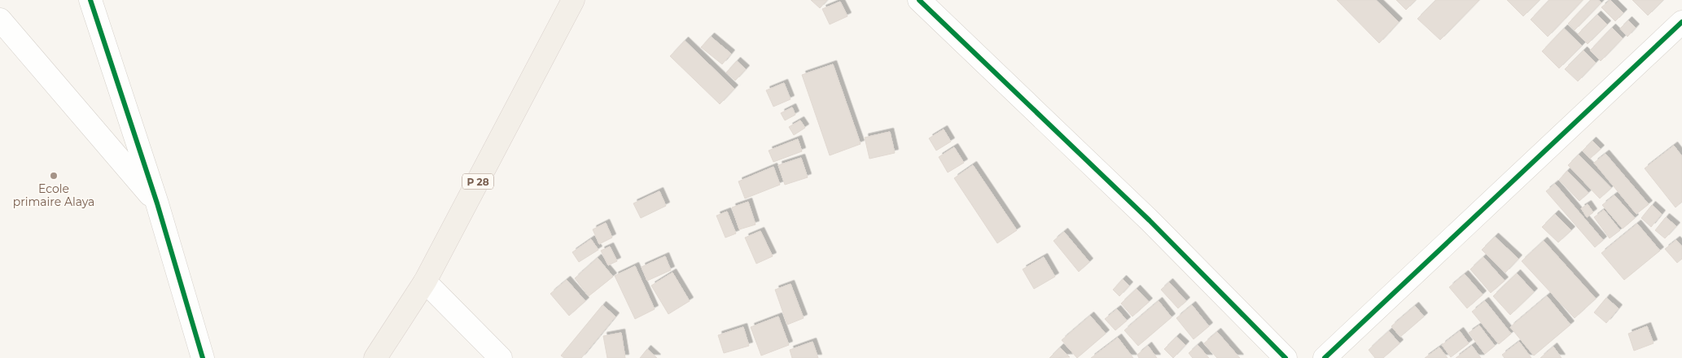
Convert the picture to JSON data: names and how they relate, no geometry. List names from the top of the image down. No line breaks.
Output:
{"streets":{"main road":["P 28"]},"places":["Ecole primaire Alaya"]}
